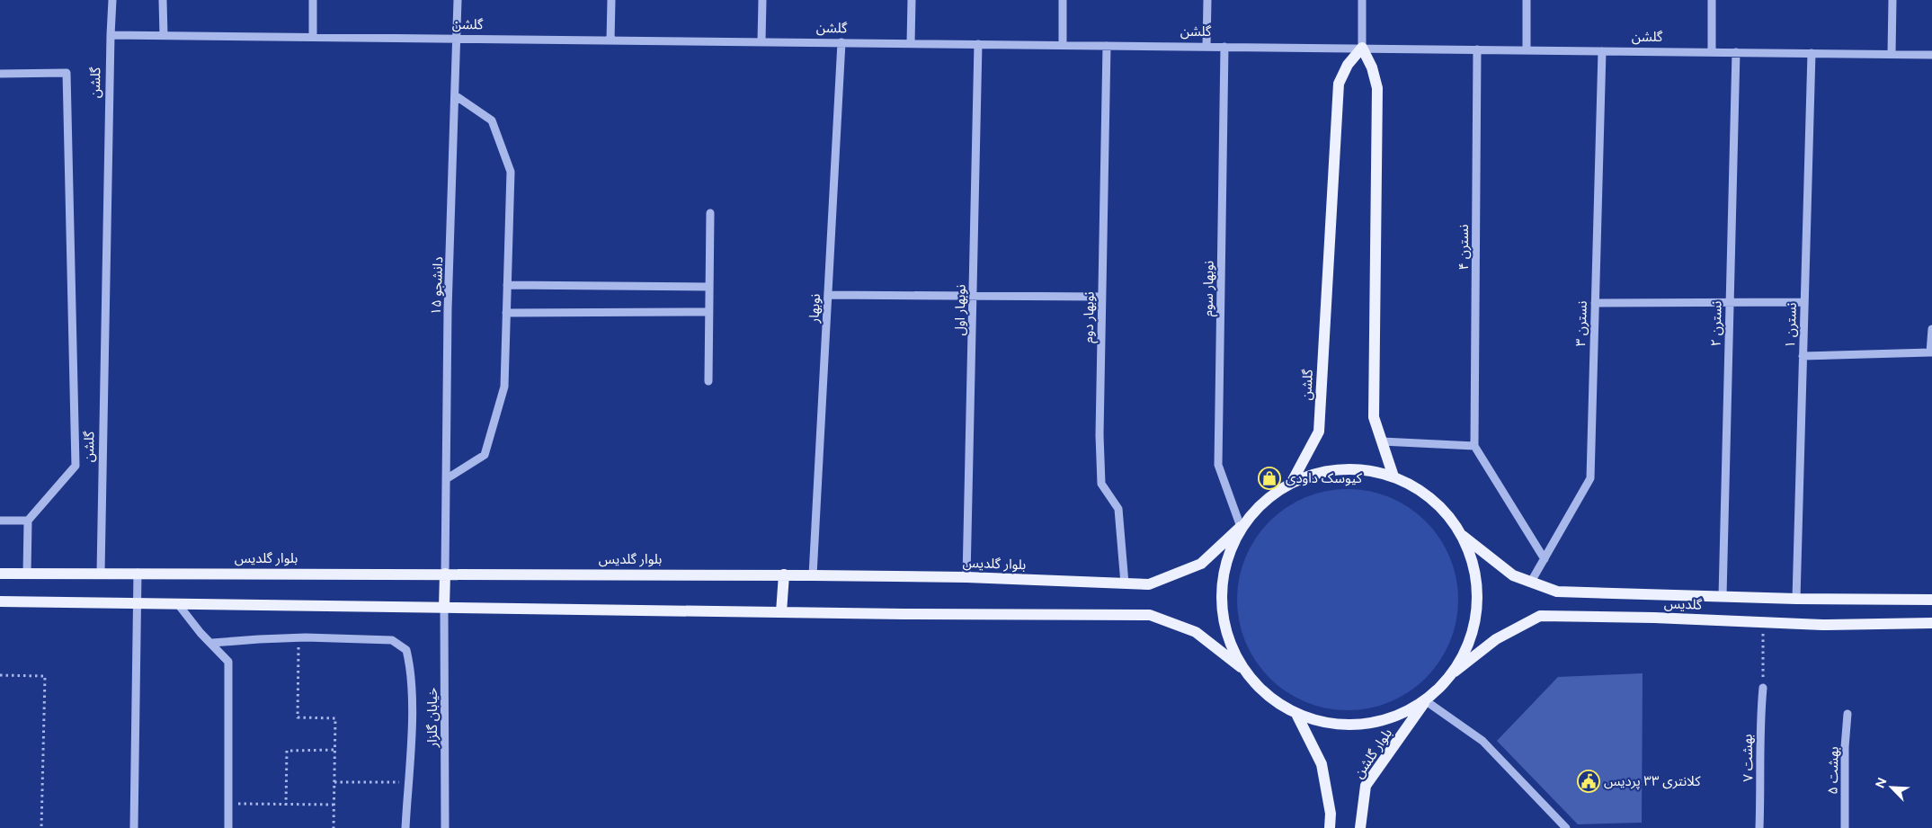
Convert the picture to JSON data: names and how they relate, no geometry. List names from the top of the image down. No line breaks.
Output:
{"streets":{"main road":["گلشن","بلوار گلدیس","گلدیس","بلوار گلشن"],"street":["نسترن ۴","دانشجو ۱۵","نوبهار سوم","نوبهار","نوبهار اول","نوبهار دوم","نسترن ۳","نسترن ۲","نسترن ۱","خیابان گلزار","بهشت ۷","بهشت ۵"]},"crossings":[["گلشن","نسترن ۴"],["گلشن","دانشجو ۱۵"],["گلشن","نوبهار سوم"],["گلشن","نوبهار"],["گلشن","نوبهار اول"],["گلشن","نوبهار دوم"],["گلشن","نسترن ۳"],["گلشن","نسترن ۲"],["گلشن","نسترن ۱"],["گلشن","بلوار گلدیس"],["دانشجو ۱۵","بلوار گلدیس"],["نوبهار سوم","بلوار گلدیس"],["نوبهار","بلوار گلدیس"],["نوبهار اول","بلوار گلدیس"],["نوبهار دوم","بلوار گلدیس"],["نسترن ۳","گلدیس"],["نسترن ۲","گلدیس"],["نسترن ۱","گلدیس"]],"places":{"shop":["کیوسک داودی"],"public building":["کلانتری ۳۳ پردیس"]},"north":"top left"}
